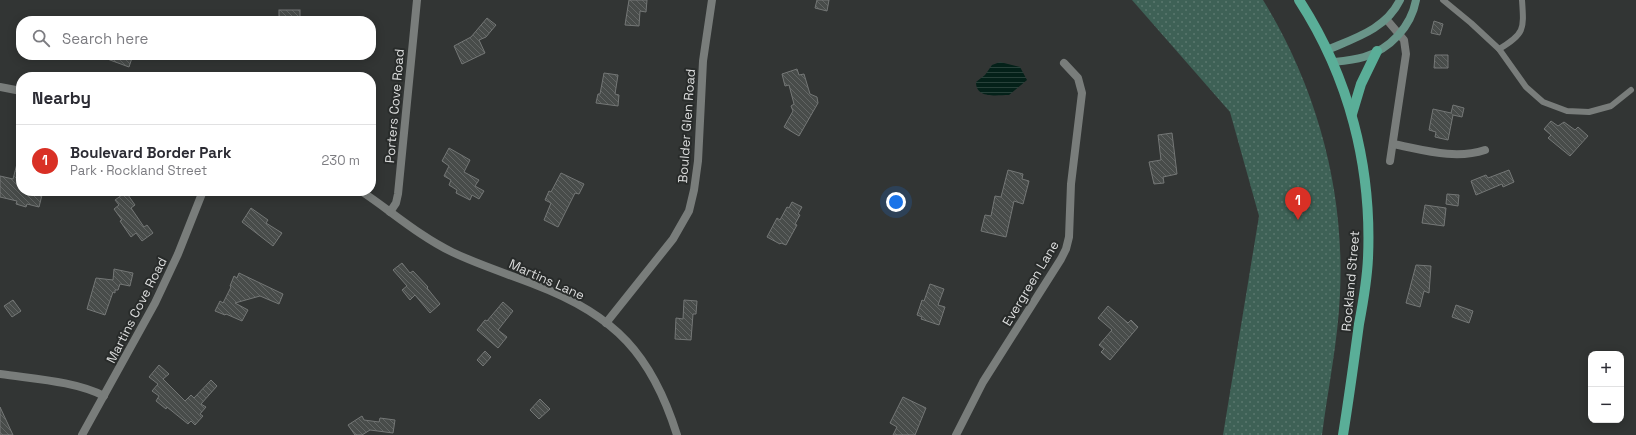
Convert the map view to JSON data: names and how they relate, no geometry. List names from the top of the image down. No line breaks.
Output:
{"streets":{"main road":["Rockland Street"],"street":["Porters Cove Road","Boulder Glen Road","Martins Lane","Evergreen Lane","Martins Cove Road"]},"crossings":[["Porters Cove Road","Martins Lane"],["Boulder Glen Road","Martins Lane"]],"page":{"search":"Search here","heading":"Nearby","list":[{"mark":"1","name":"Boulevard Border Park","note":"Park · Rockland Street","value":"230 m"}],"pins":"1","map_buttons":["+","−"]}}
